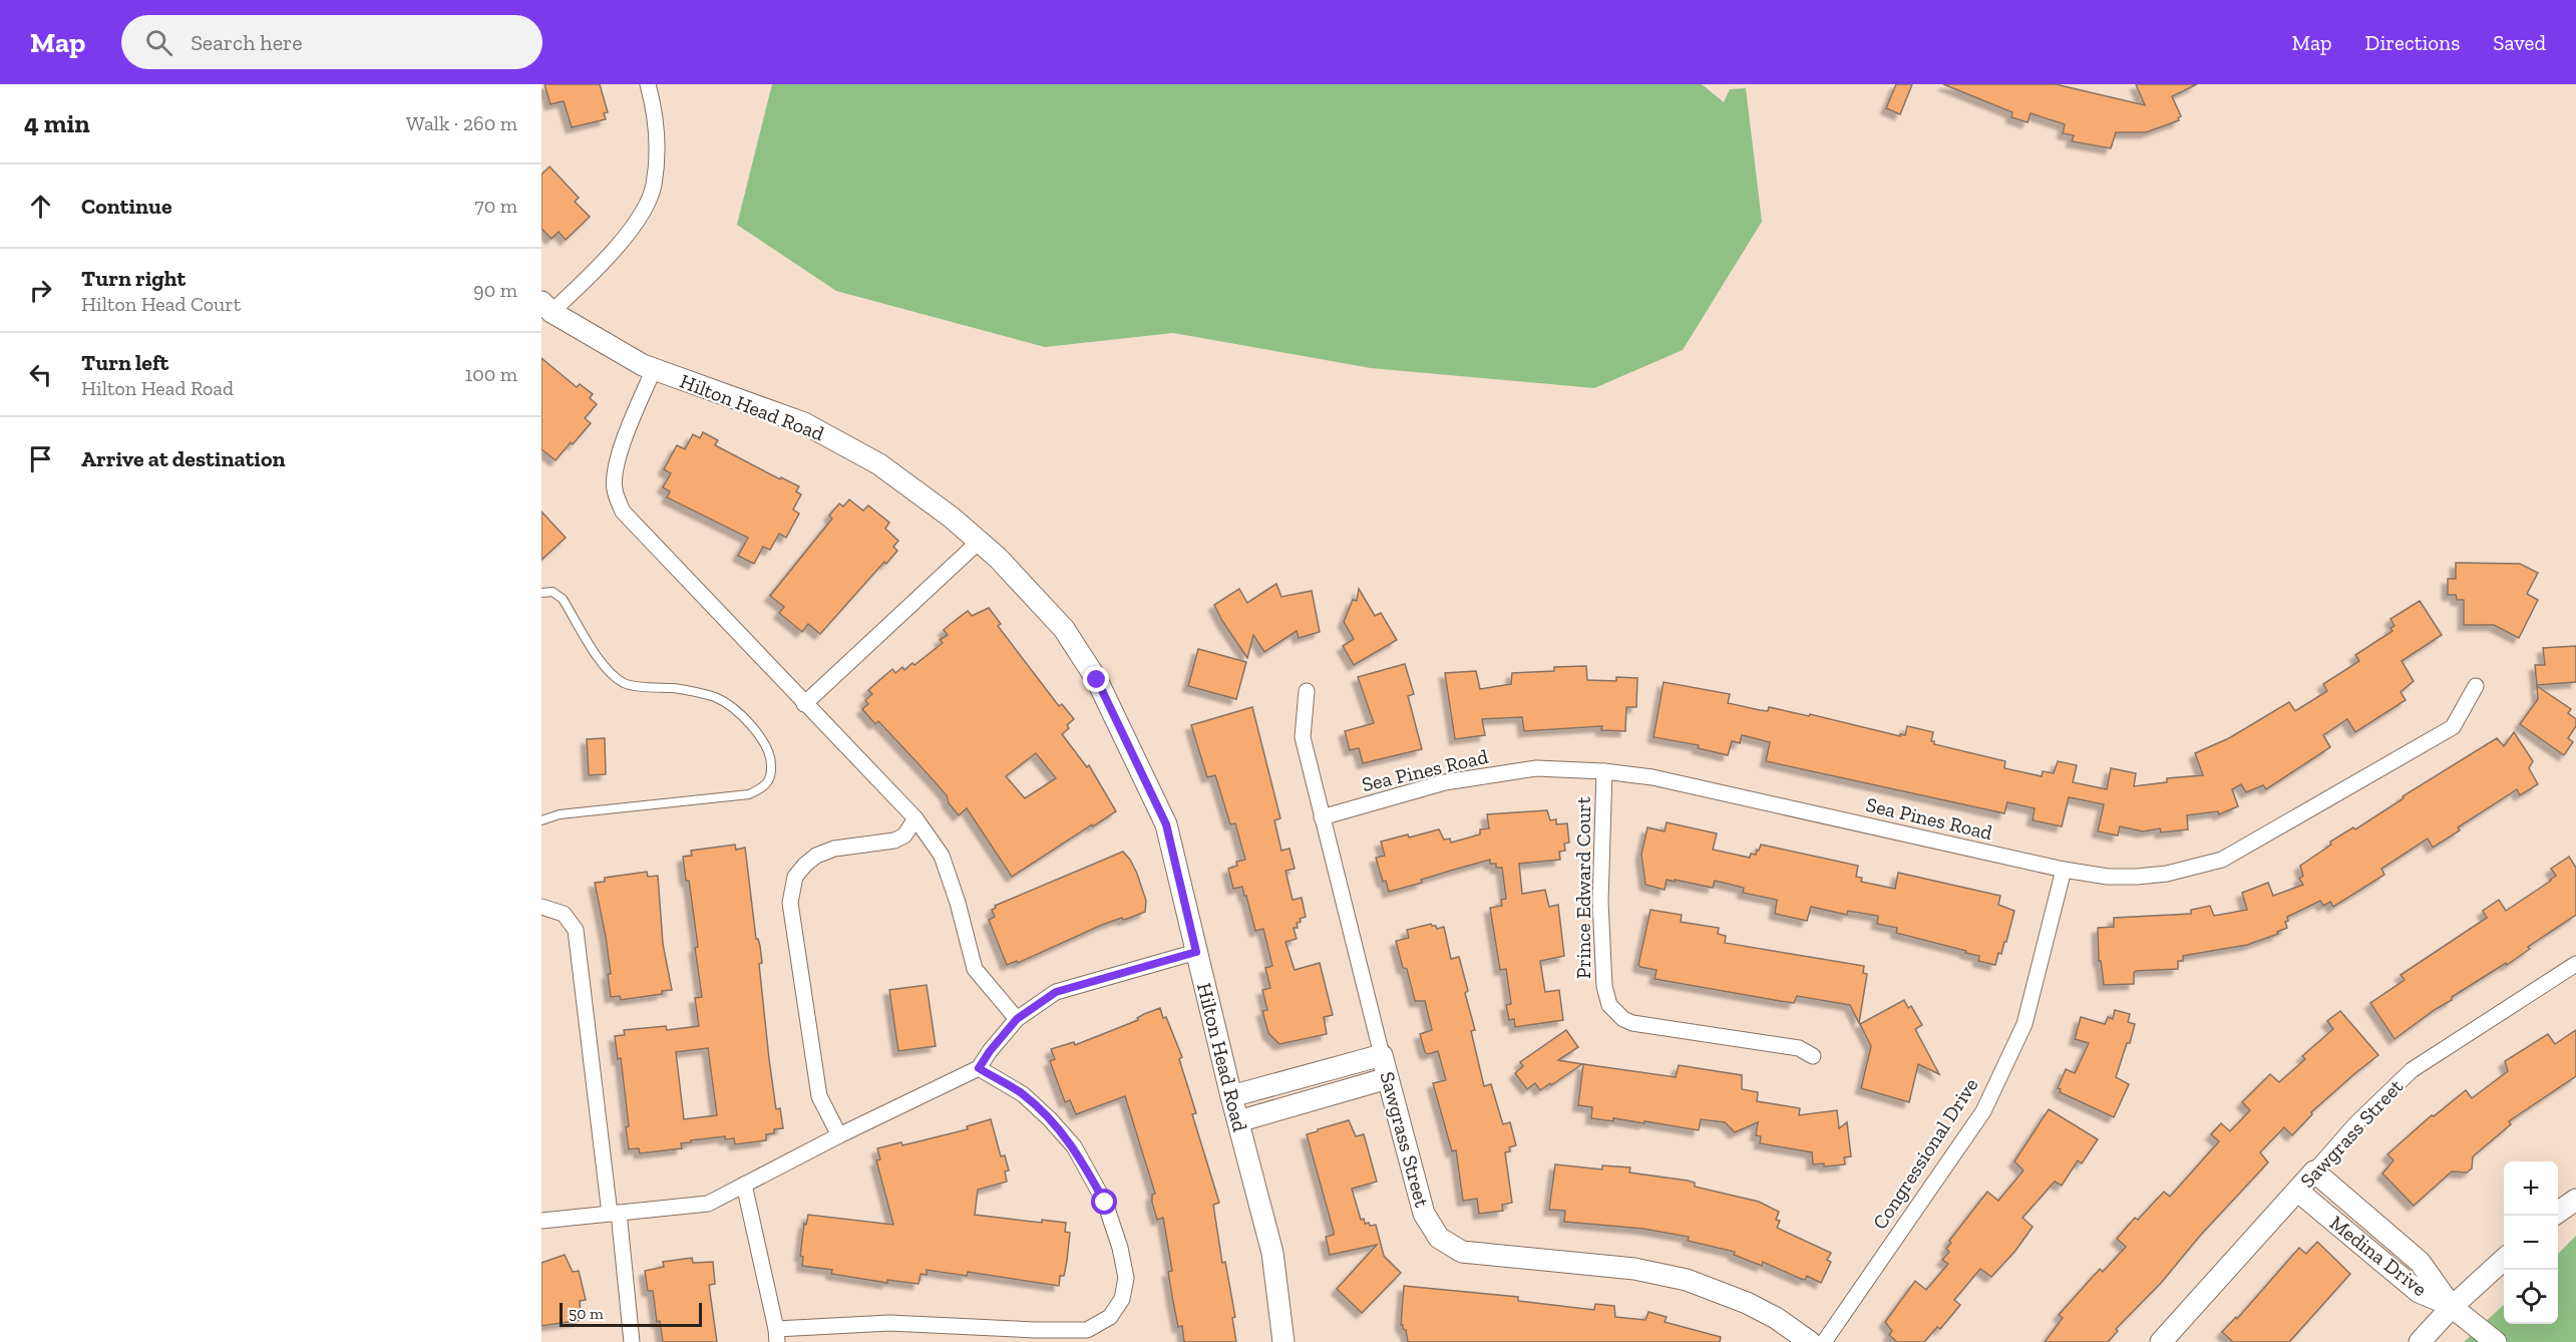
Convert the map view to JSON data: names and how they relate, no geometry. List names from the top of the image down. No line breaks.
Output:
{"streets":{"street":["Hilton Head Road","Sea Pines Road","Prince Edward Court","Sawgrass Street","Congressional Drive","Medina Drive"]},"crossings":[["Sea Pines Road","Prince Edward Court"],["Sea Pines Road","Sawgrass Street"],["Sea Pines Road","Congressional Drive"],["Sawgrass Street","Medina Drive"]],"scale_bar":"50 m","page":{"header":"Map","search":"Search here","nav":["Map","Directions","Saved"],"heading":["4 min","Walk · 260 m"],"list":[["Continue","70 m"],["Turn right","Hilton Head Court","90 m"],["Turn left","Hilton Head Road","100 m"],"Arrive at destination"],"map_buttons":["+","−"],"scale":"50 m"}}
